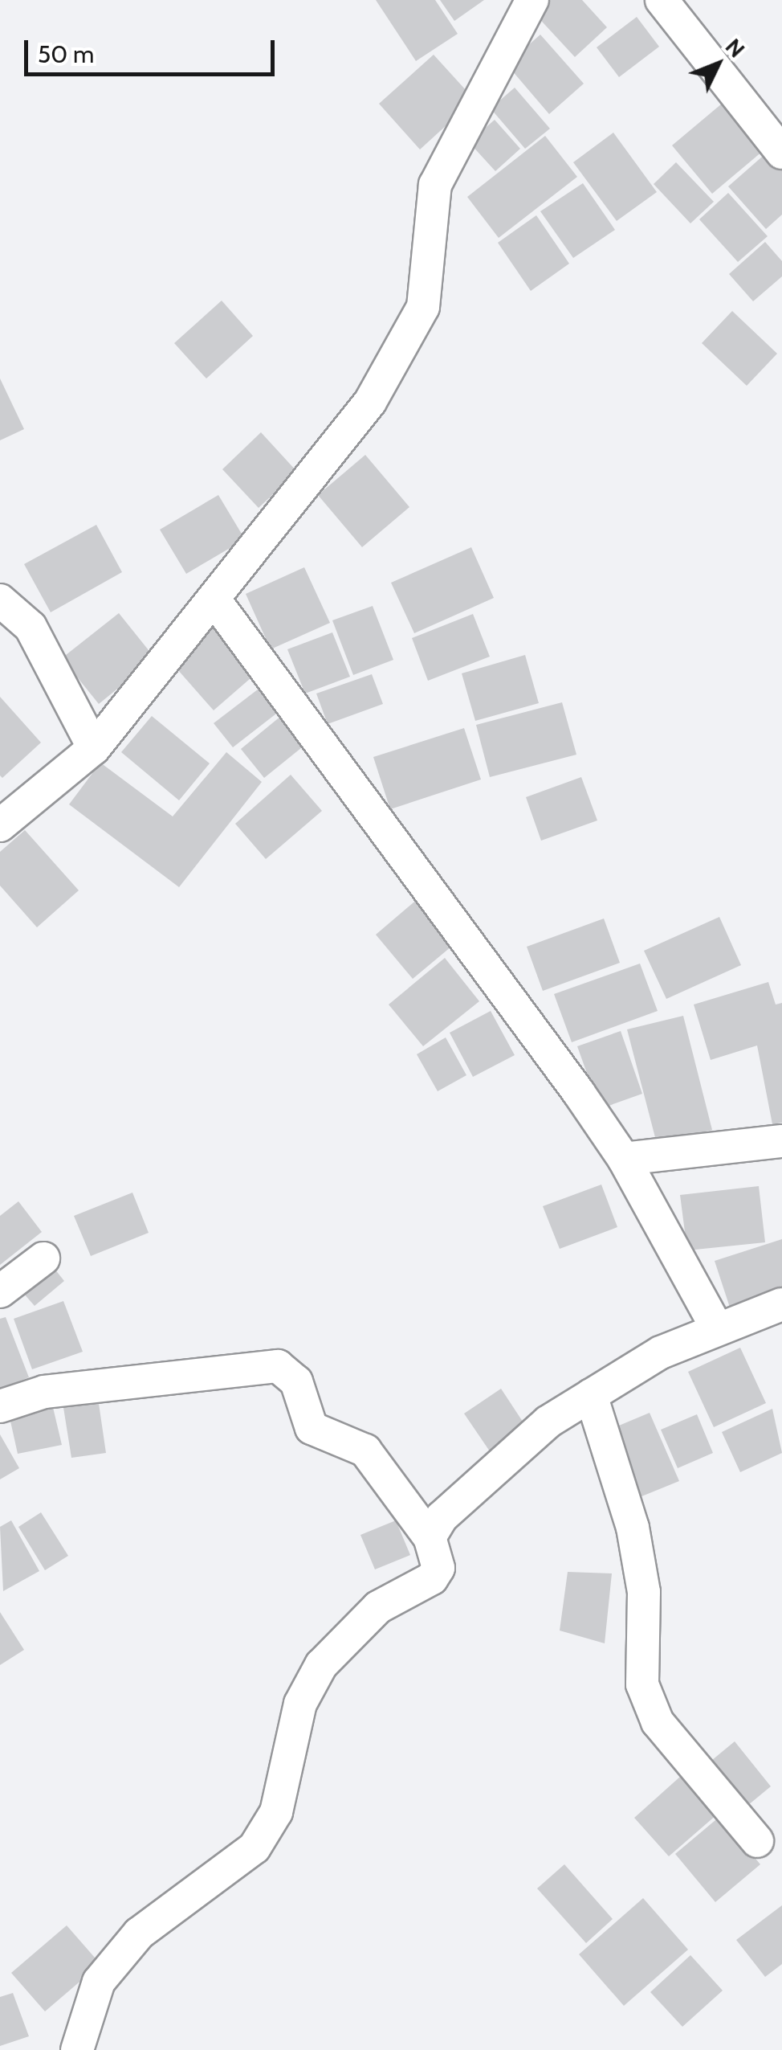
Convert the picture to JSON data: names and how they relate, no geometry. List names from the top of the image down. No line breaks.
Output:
{"scale_bar":"50 m","north":"top right"}
